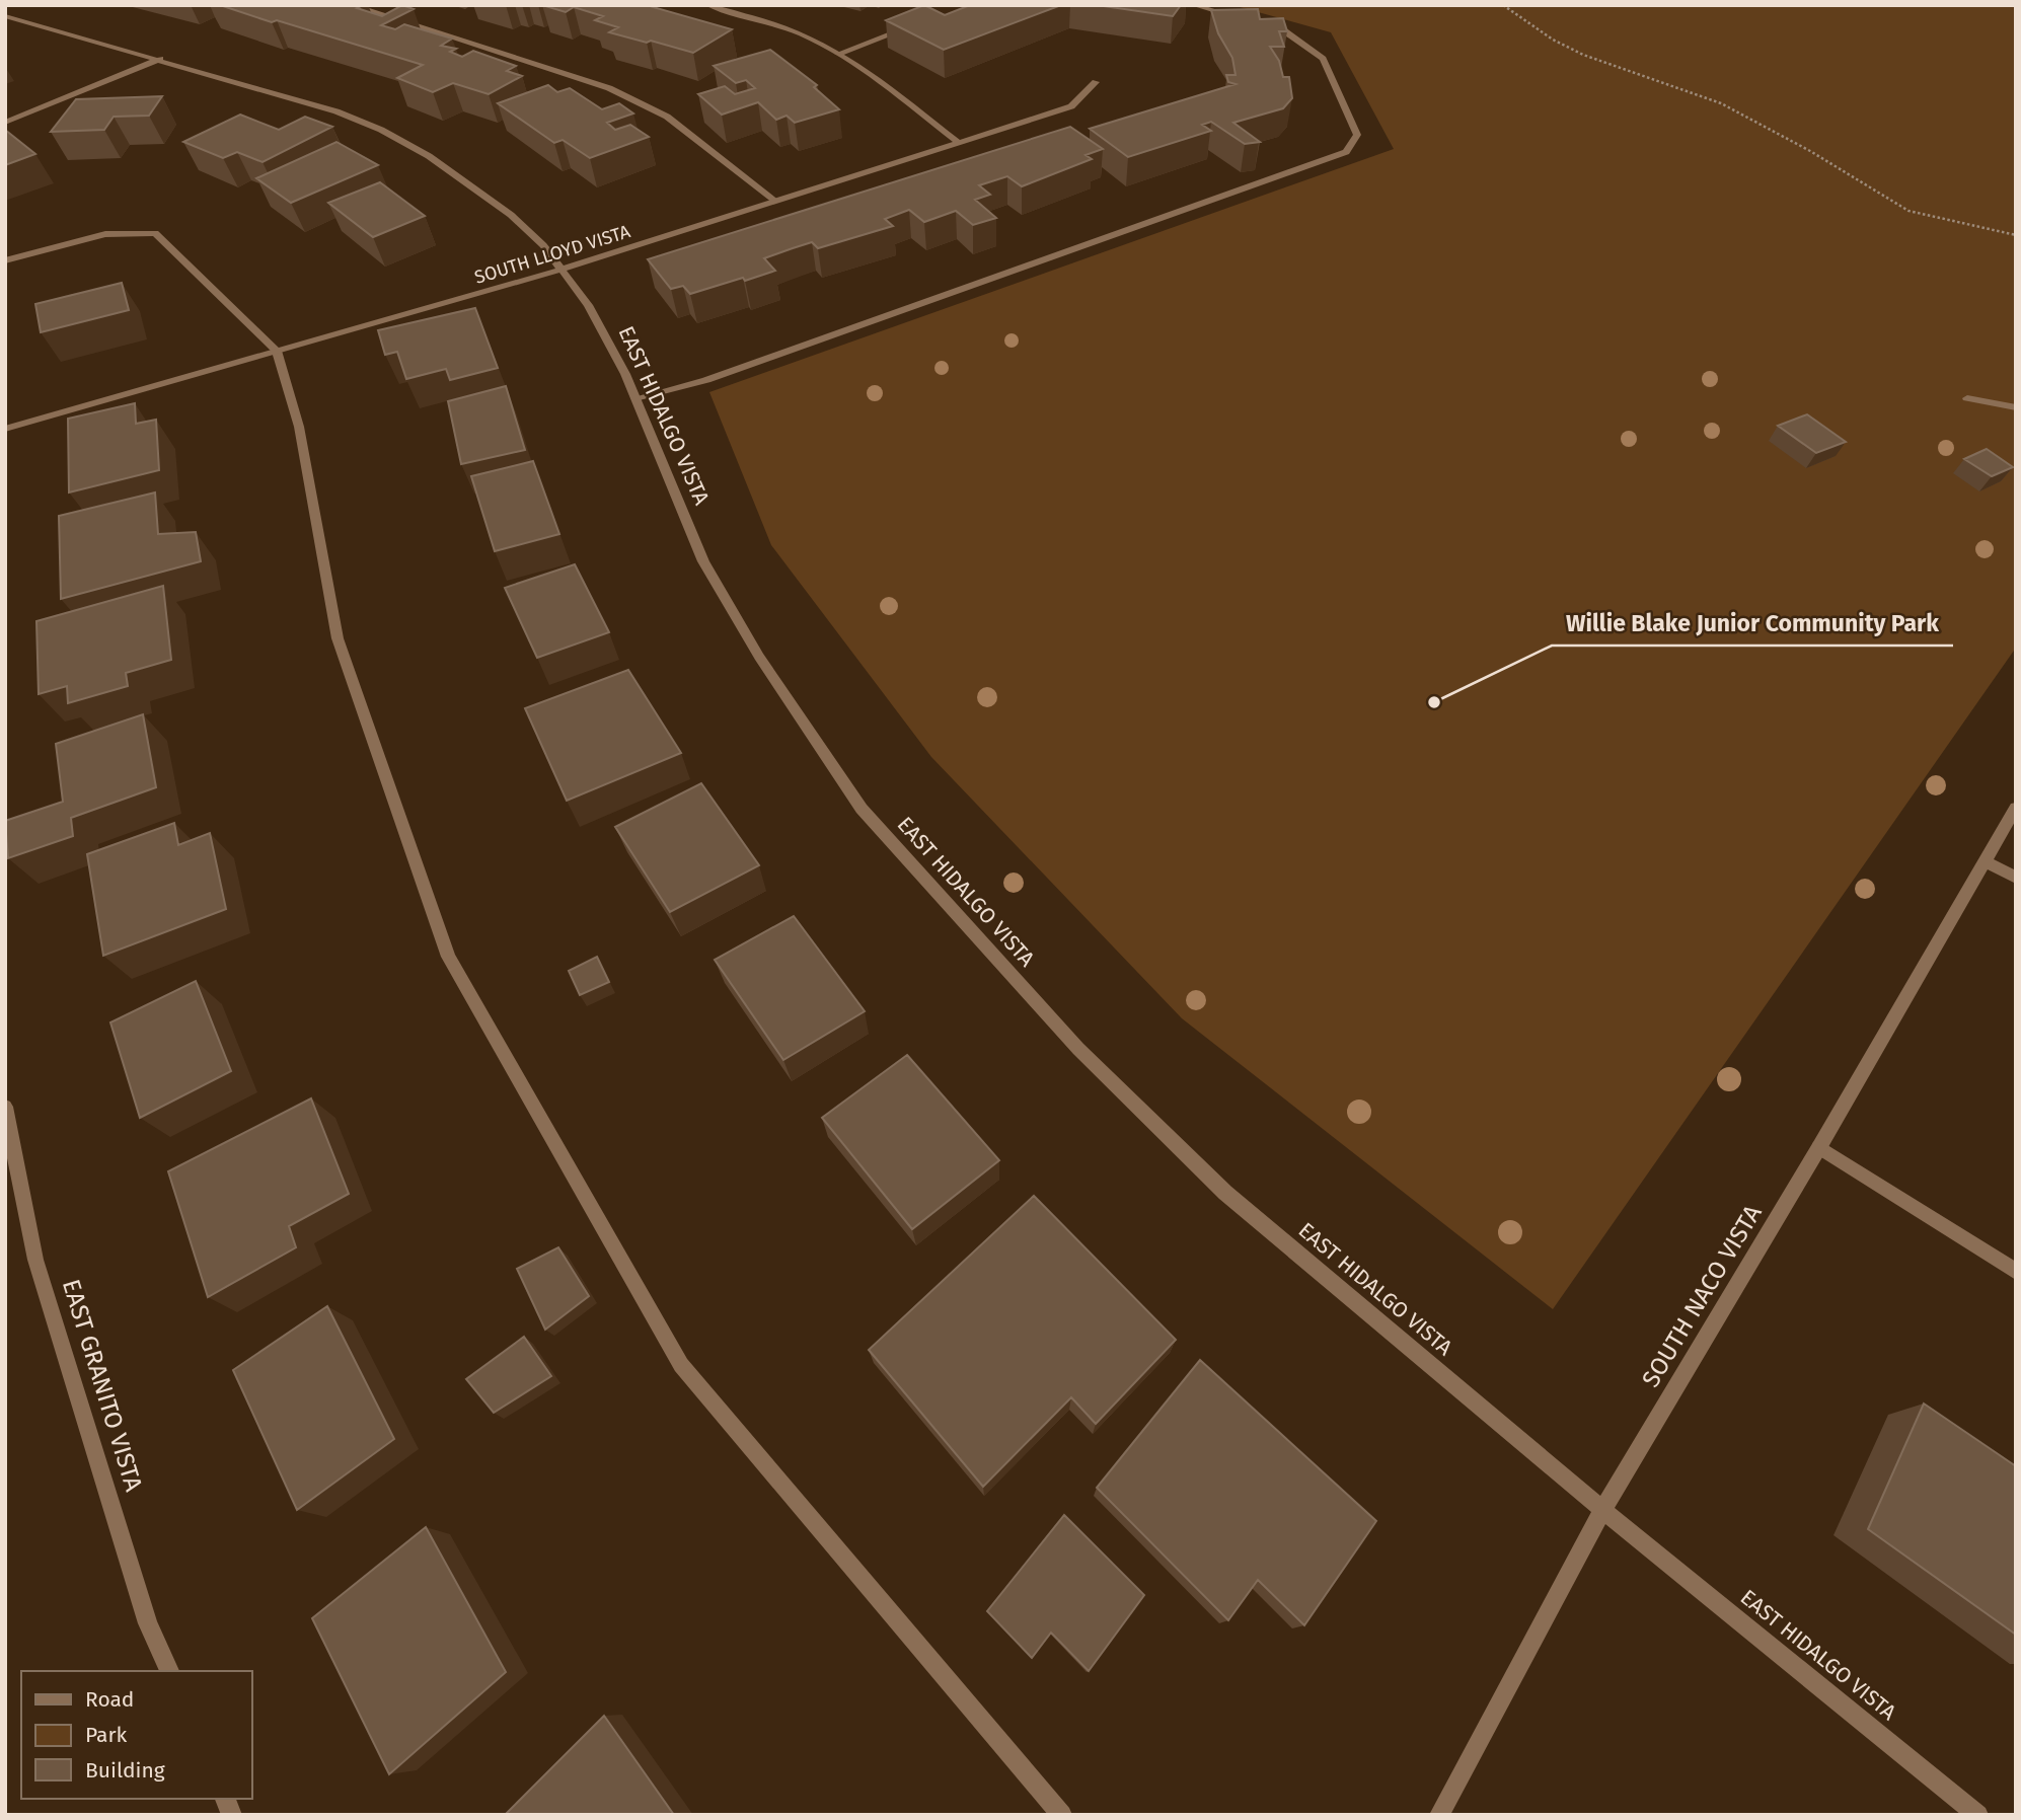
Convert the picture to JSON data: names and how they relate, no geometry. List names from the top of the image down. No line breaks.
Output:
{"streets":{"street":["SOUTH LLOYD VISTA","EAST HIDALGO VISTA","SOUTH NACO VISTA","EAST GRANITO VISTA"]},"crossings":[["SOUTH LLOYD VISTA","EAST HIDALGO VISTA"],["EAST HIDALGO VISTA","SOUTH NACO VISTA"]],"places":["Willie Blake Junior Community Park"],"legend":["Road","Park","Building"]}
